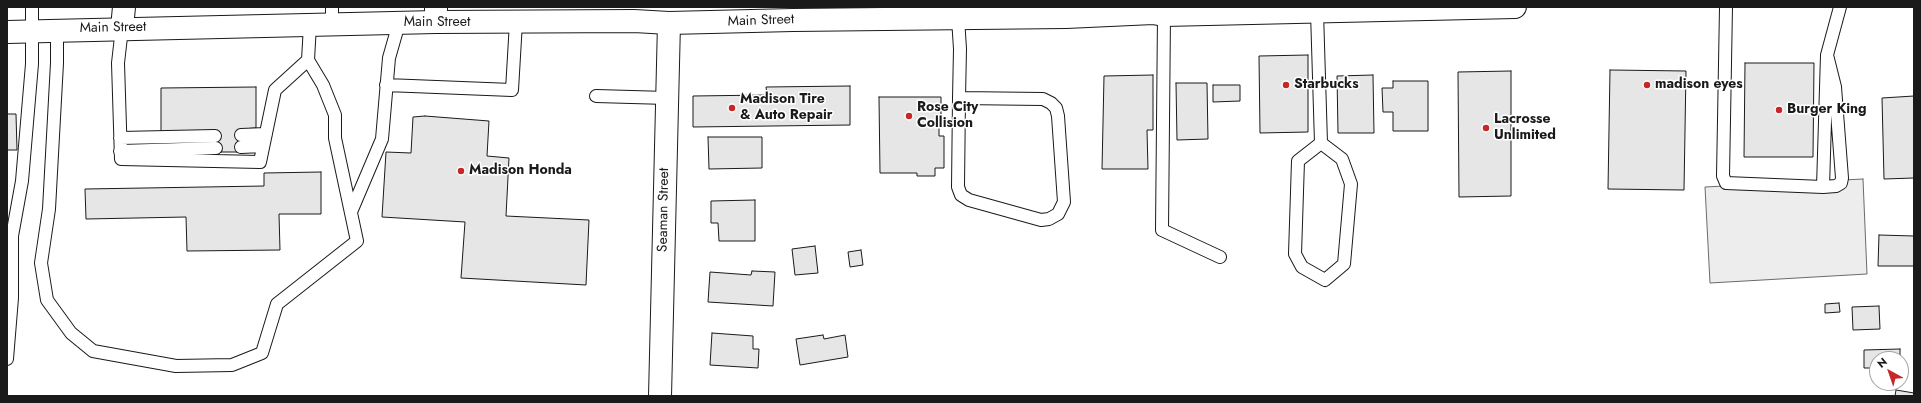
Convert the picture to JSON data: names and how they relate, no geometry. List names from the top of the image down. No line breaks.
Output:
{"streets":{"main road":["Main Street","Seaman Street"]},"crossings":[["Main Street","Seaman Street"]],"places":["Starbucks","madison eyes","Madison Tire & Auto Repair","Burger King","Rose City Collision","Lacrosse Unlimited","Madison Honda"],"north":"top left"}
